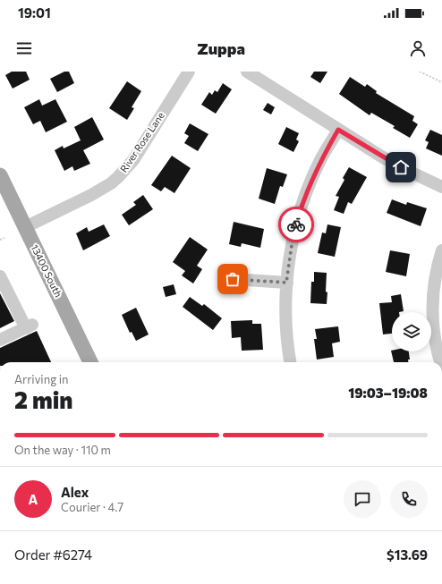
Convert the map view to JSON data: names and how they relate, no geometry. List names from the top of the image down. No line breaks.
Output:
{"streets":{"main road":["13400 South"],"street":["River Rose Lane"]},"crossings":[["River Rose Lane","13400 South"]],"page":{"status":"19:01","header":"Zuppa","heading":["2 min","Arriving in","19:03–19:08"],"panel":["Alex","Courier · 4.7","Order #6274","$13.69"],"bar":"On the way · 110 m","round":"A"}}
